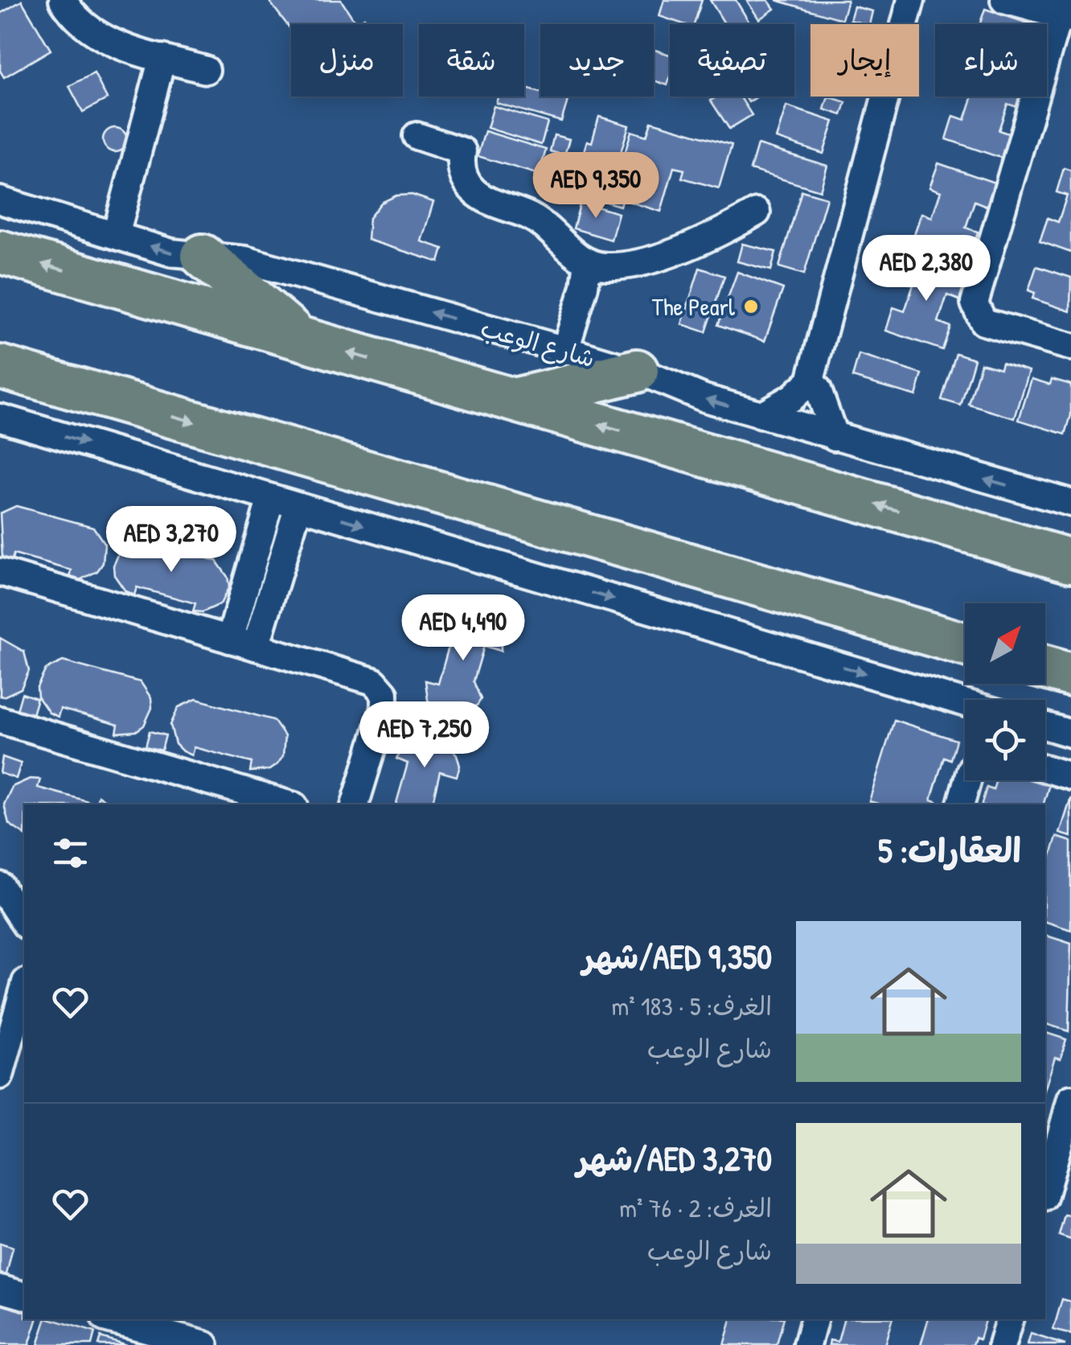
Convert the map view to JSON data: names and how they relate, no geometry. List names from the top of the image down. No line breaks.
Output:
{"streets":{"street":["شارع الوعب"]},"places":["The Pearl"],"north":"top right","page":{"chip":["شراء","إيجار","تصفية","جديد","شقة","منزل"],"price":["AED 9,350","AED 2,380","AED 3,270","AED 4,490","AED 7,250"],"heading":"العقارات: 5","list":[{"name":"AED 9,350/شهر","note":"الغرف: 5 · 183 m² · شارع الوعب"},{"name":"AED 3,270/شهر","note":"الغرف: 2 · 76 m² · شارع الوعب"}]}}
